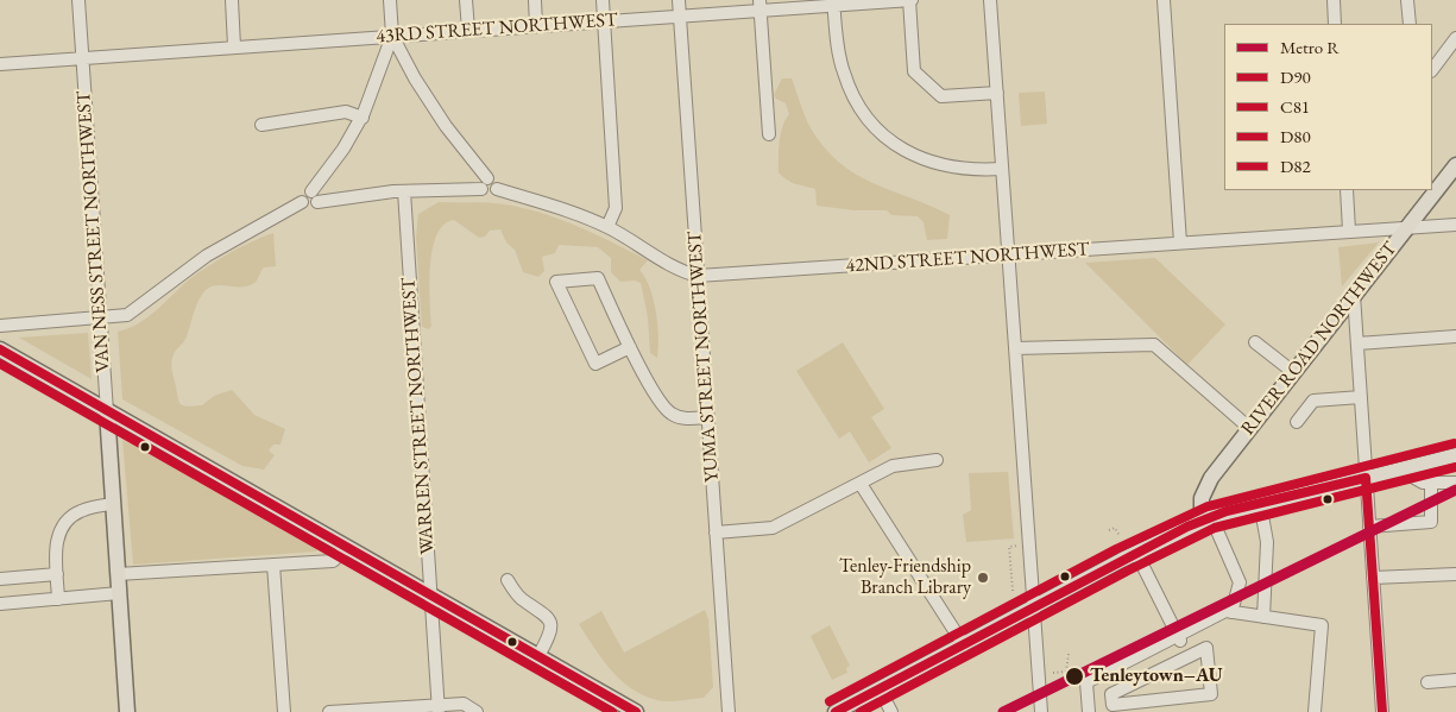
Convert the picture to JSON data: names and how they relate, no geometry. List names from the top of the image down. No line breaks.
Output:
{"streets":{"main road":["VAN NESS STREET NORTHWEST","RIVER ROAD NORTHWEST"],"street":["43RD STREET NORTHWEST","42ND STREET NORTHWEST","YUMA STREET NORTHWEST","WARREN STREET NORTHWEST"]},"crossings":[["43RD STREET NORTHWEST","VAN NESS STREET NORTHWEST"],["43RD STREET NORTHWEST","YUMA STREET NORTHWEST"],["42ND STREET NORTHWEST","RIVER ROAD NORTHWEST"],["42ND STREET NORTHWEST","YUMA STREET NORTHWEST"]],"places":["Tenley-Friendship Branch Library","Tenleytown–AU"],"lines":["transit line D90","transit line C81","transit line D82","transit line D80","metro line R"],"legend":["Metro R","D90","C81","D80","D82"]}
